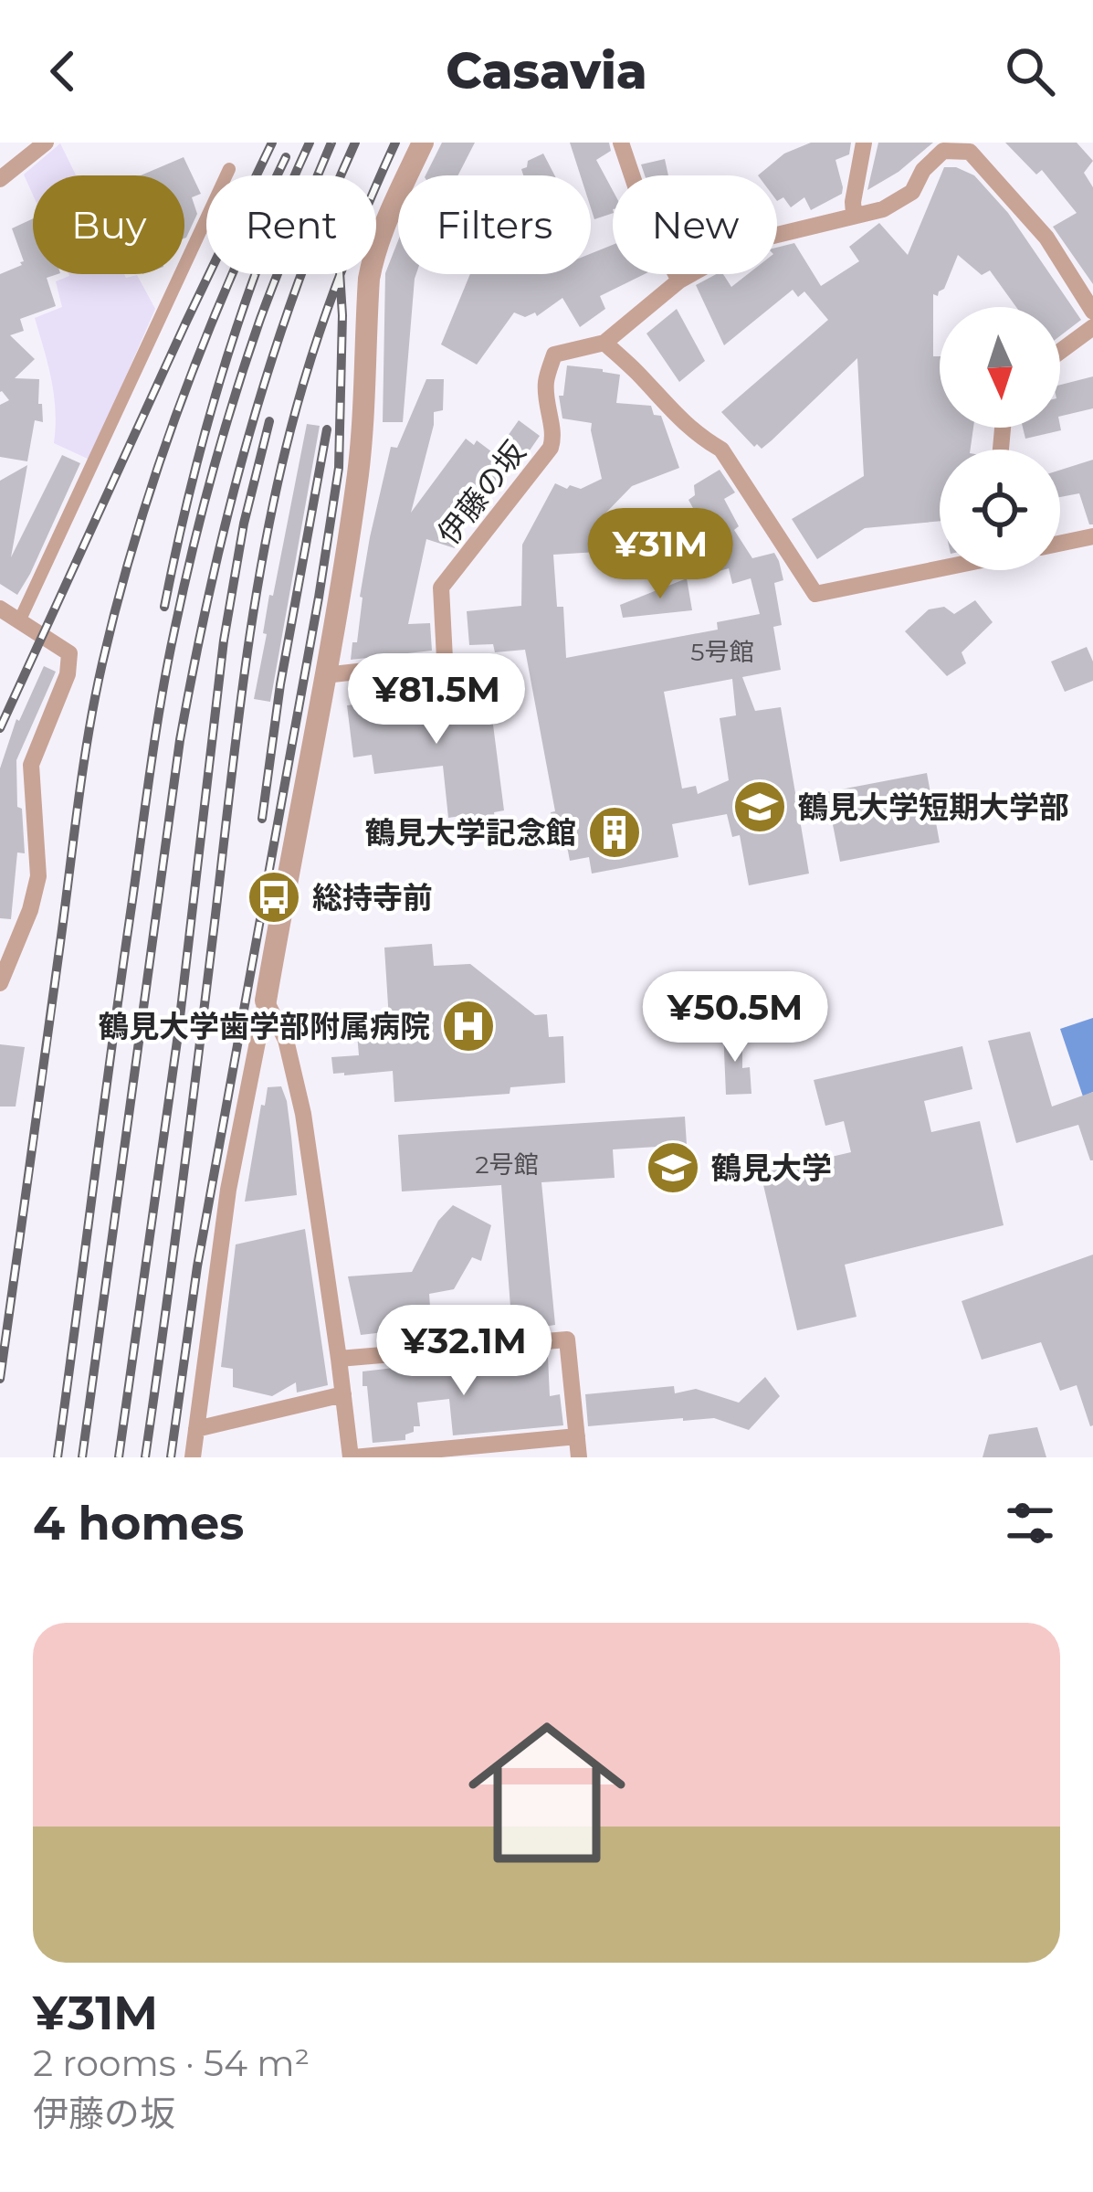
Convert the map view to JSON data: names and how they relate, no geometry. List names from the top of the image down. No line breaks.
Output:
{"streets":{"street":["伊藤の坂"]},"places":{"school or university":["鶴見大学短期大学部","鶴見大学"],"building":["鶴見大学記念館"],"bus stop":["総持寺前"],"hospital":["鶴見大学歯学部附属病院"]},"house_numbers":["5号館","2号館"],"north":"bottom","page":{"header":"Casavia","chip":["Buy","Rent","Filters","New"],"price":["¥31M","¥81.5M","¥50.5M","¥32.1M"],"heading":"4 homes","list":[{"name":"¥31M","note":"2 rooms · 54 m² · 伊藤の坂"}]}}
